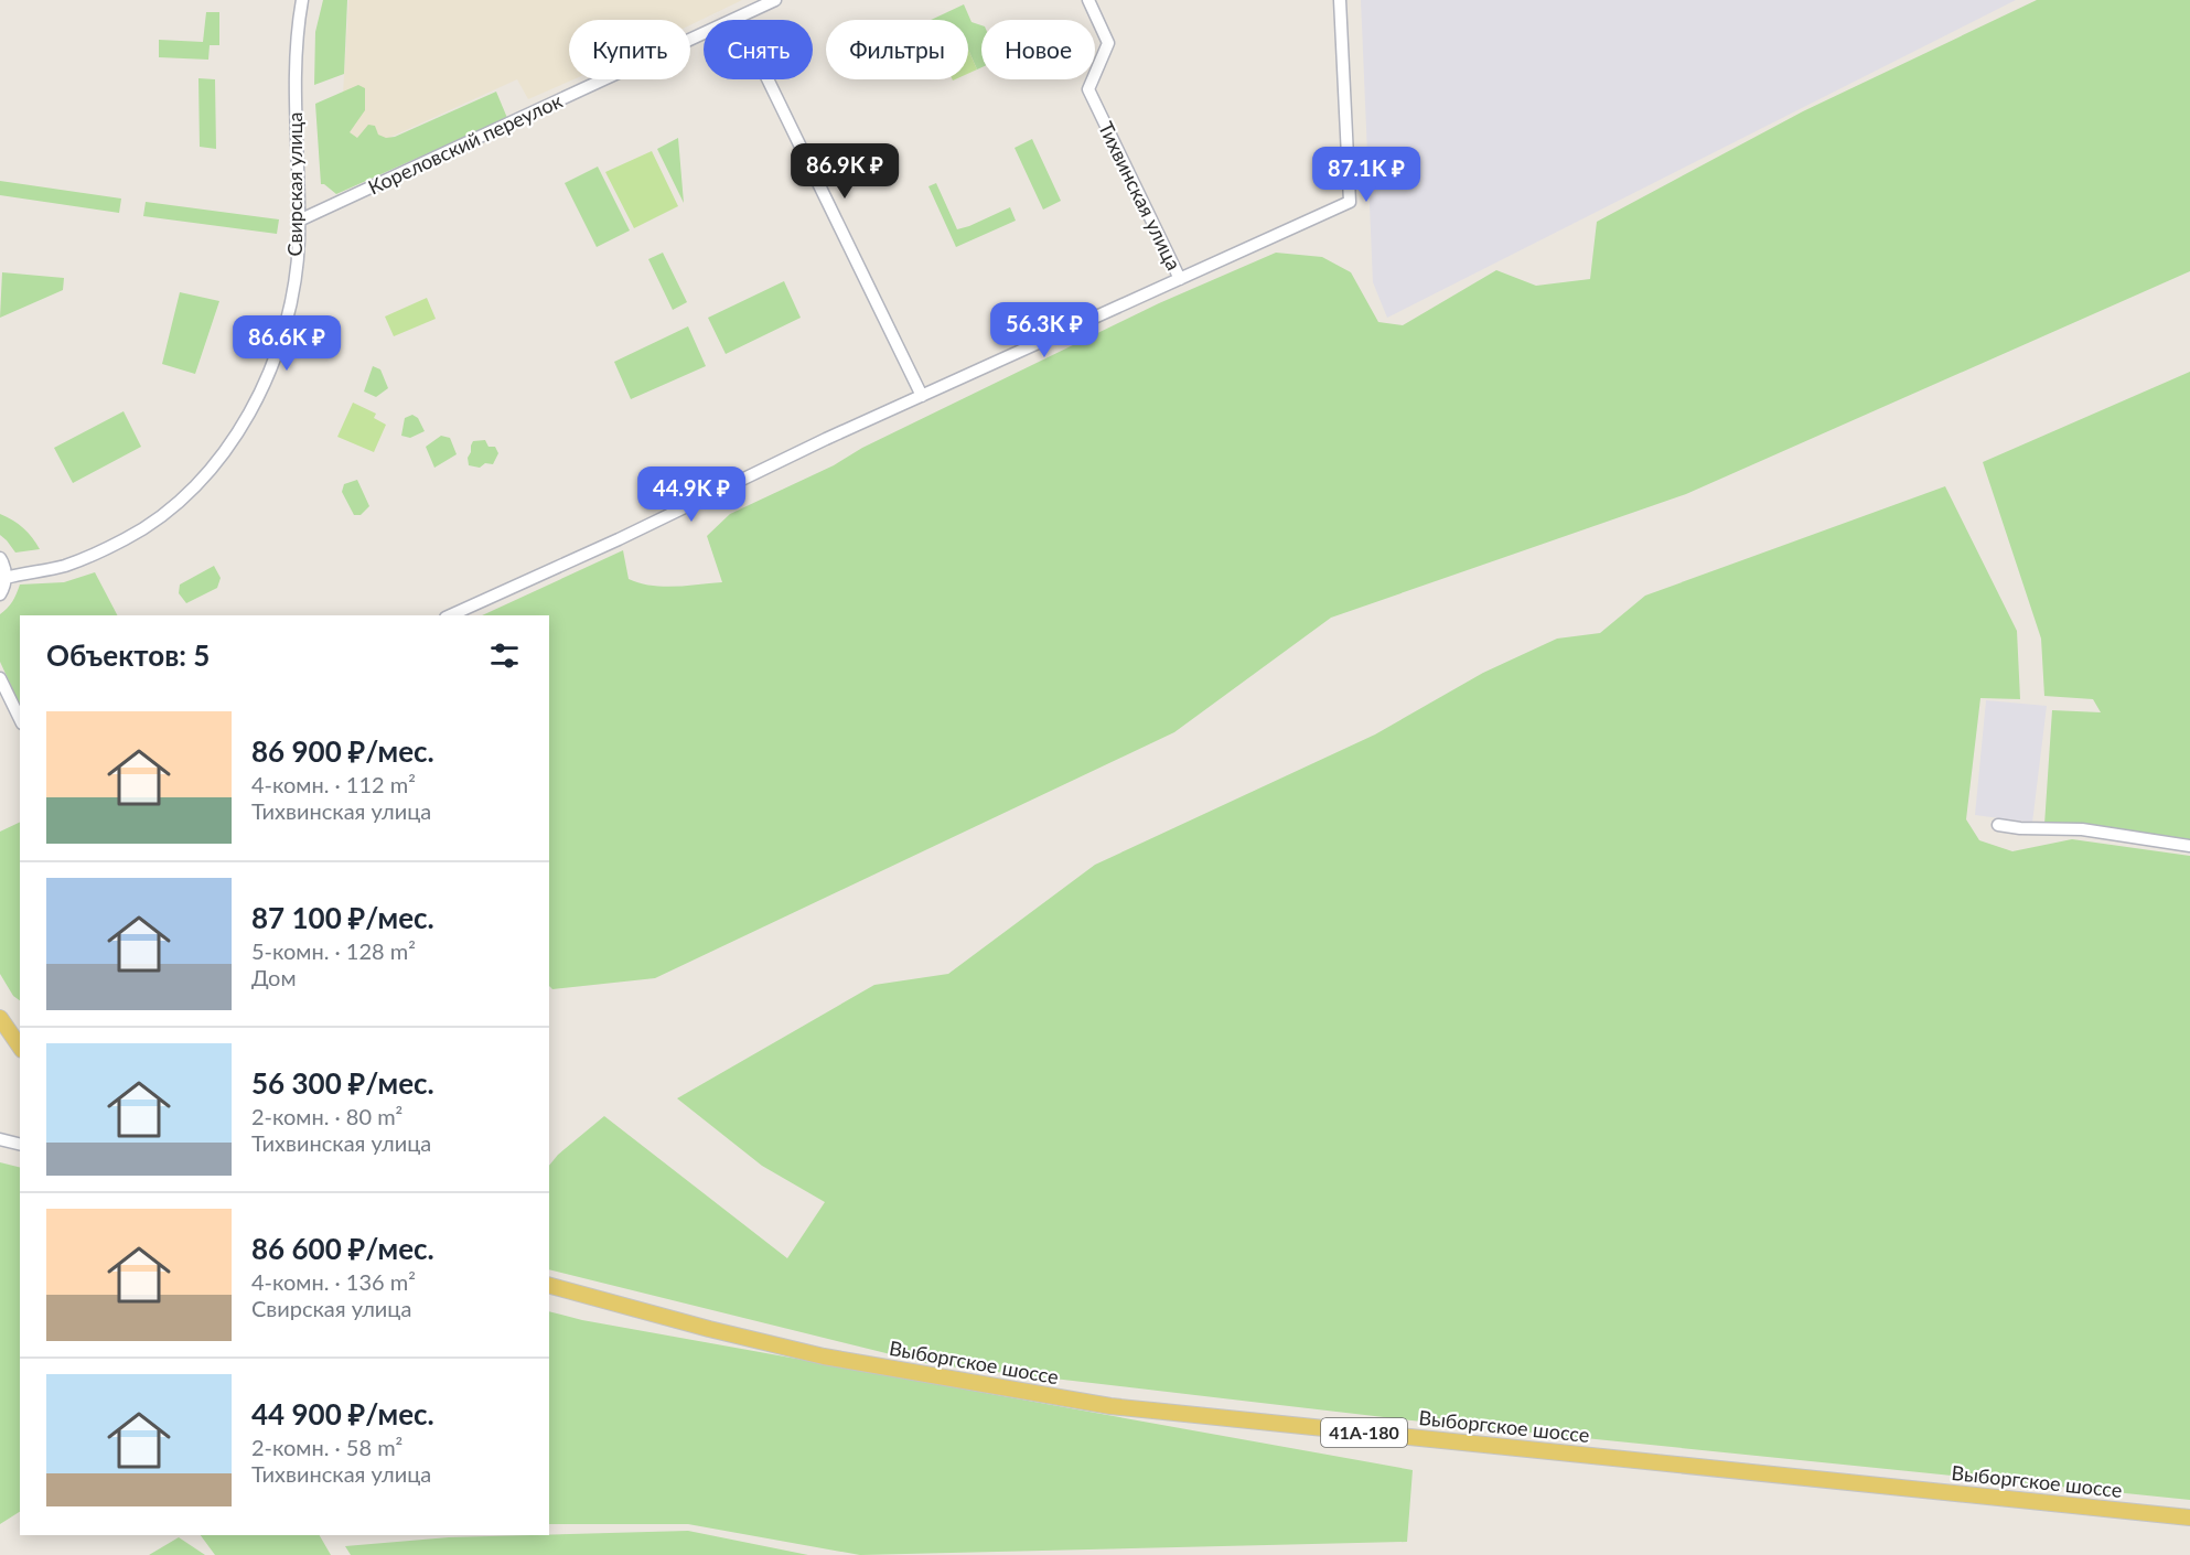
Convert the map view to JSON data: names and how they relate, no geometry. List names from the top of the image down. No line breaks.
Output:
{"streets":{"main road":["Выборгское шоссе","41А-180"],"street":["Кореловский переулок","Свирская улица","Тихвинская улица"]},"crossings":[["Кореловский переулок","Свирская улица"]],"page":{"chip":["Купить","Снять","Фильтры","Новое"],"price":["86.9K ₽","87.1K ₽","56.3K ₽","86.6K ₽","44.9K ₽"],"heading":"Объектов: 5","list":[{"name":"86 900 ₽/мес.","note":"4-комн. · 112 m² · Тихвинская улица"},{"name":"87 100 ₽/мес.","note":"5-комн. · 128 m² · Дом"},{"name":"56 300 ₽/мес.","note":"2-комн. · 80 m² · Тихвинская улица"},{"name":"86 600 ₽/мес.","note":"4-комн. · 136 m² · Свирская улица"},{"name":"44 900 ₽/мес.","note":"2-комн. · 58 m² · Тихвинская улица"}]}}
